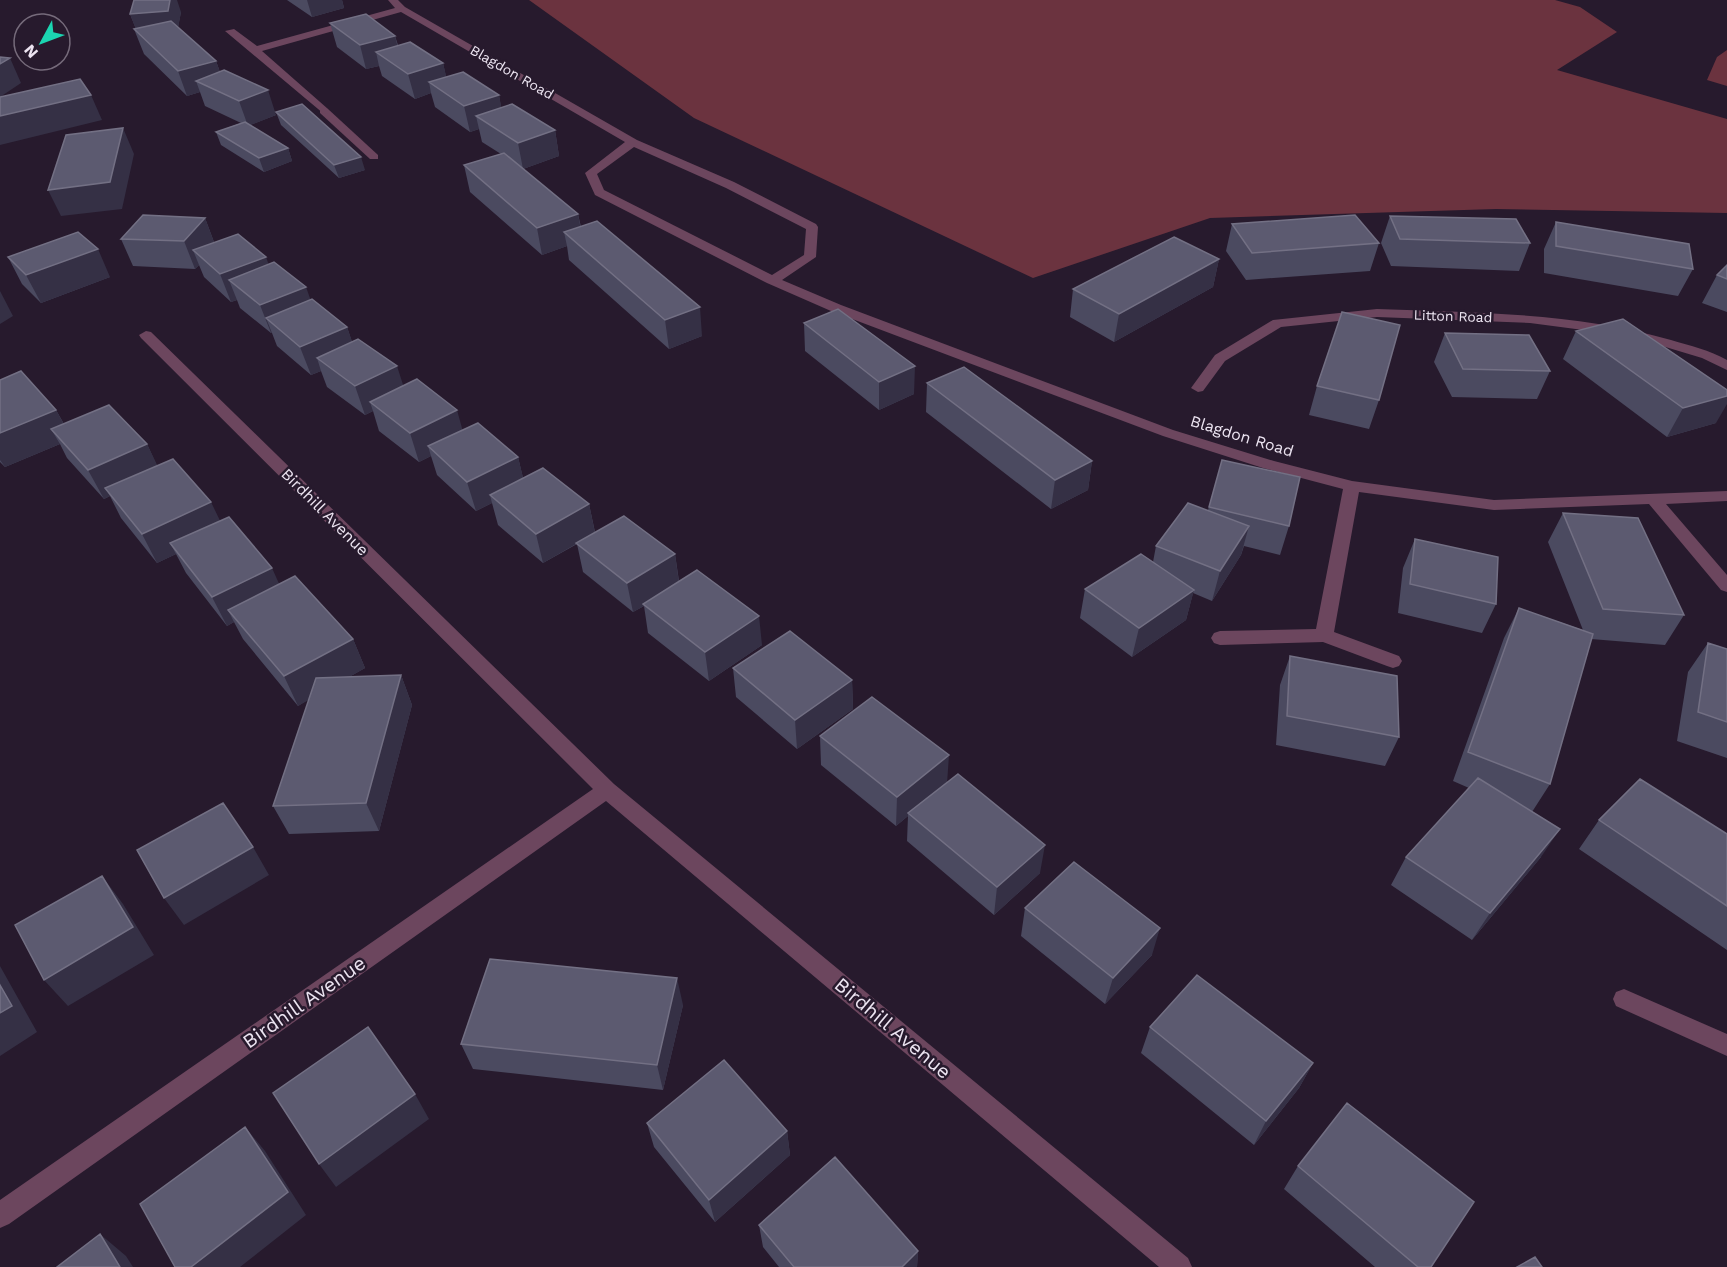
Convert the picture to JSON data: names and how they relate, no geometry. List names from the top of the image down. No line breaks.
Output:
{"streets":{"street":["Blagdon Road","Litton Road","Birdhill Avenue"]},"north":"bottom left"}
